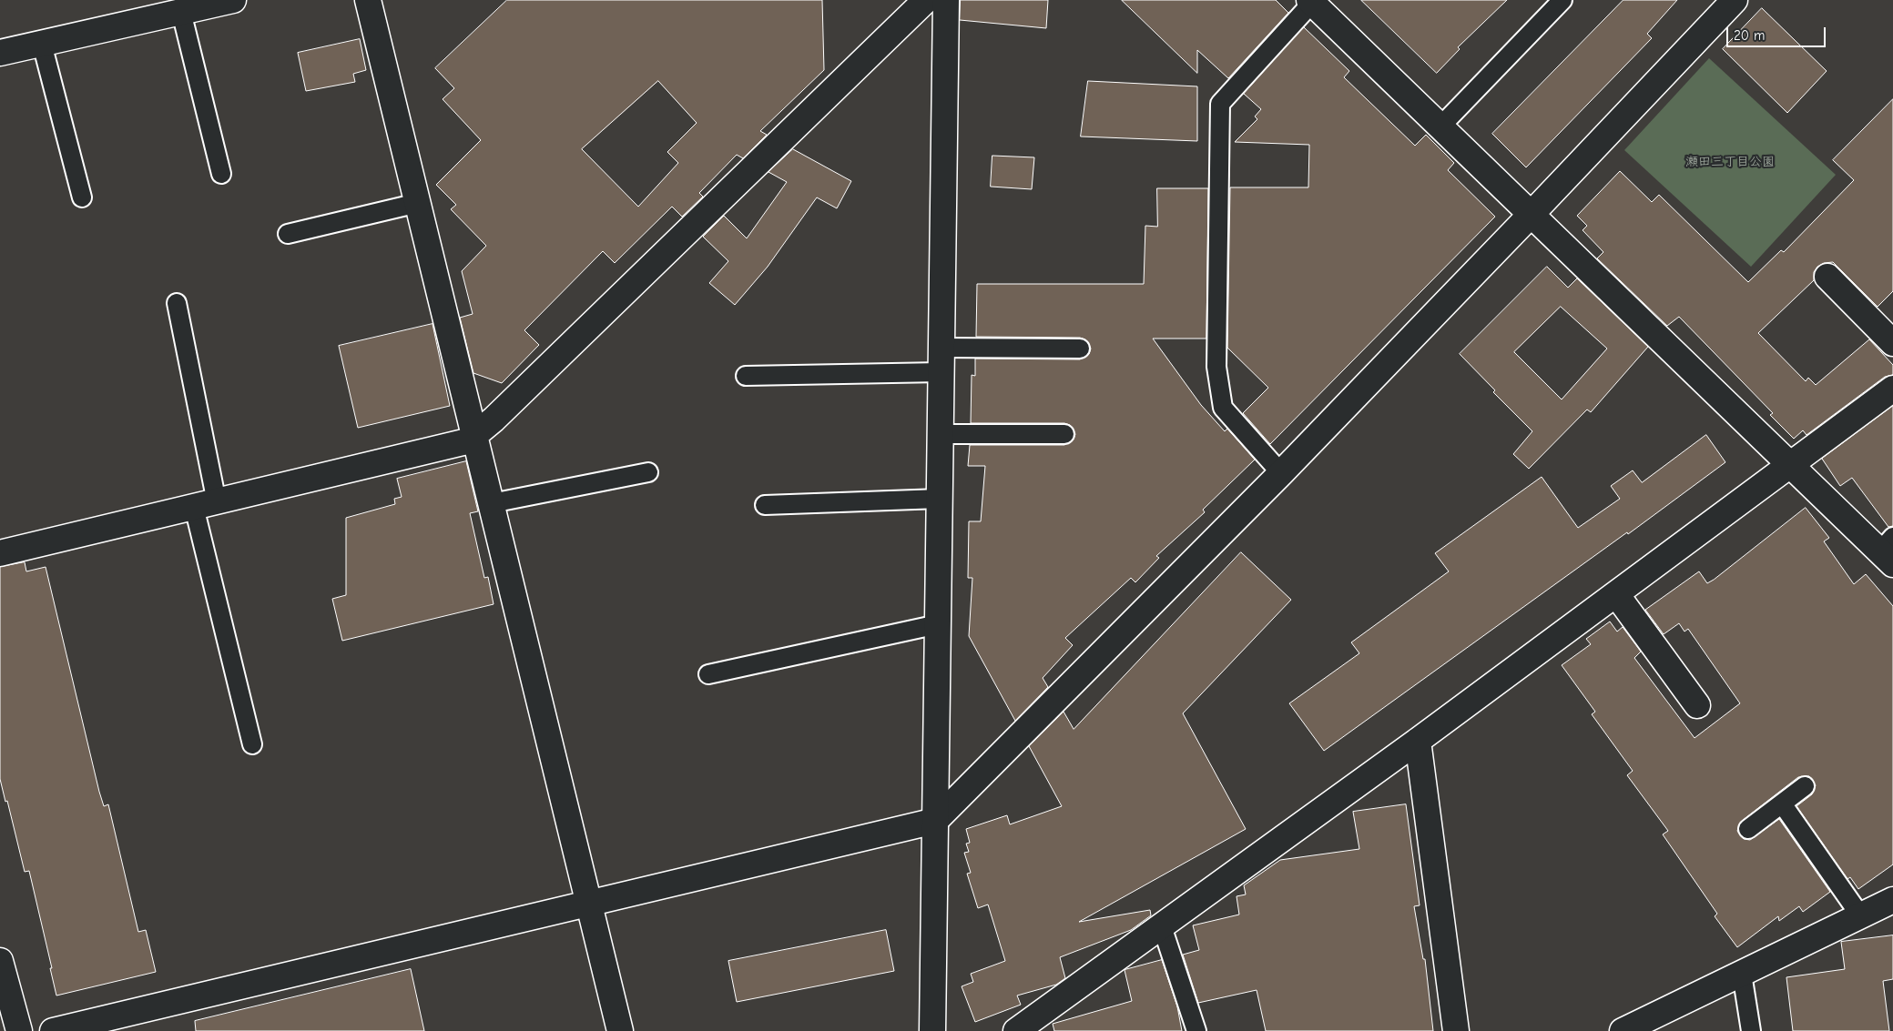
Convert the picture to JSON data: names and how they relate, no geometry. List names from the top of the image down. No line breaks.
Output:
{"parks":["瀬田三丁目公園"],"scale_bar":"20 m"}
